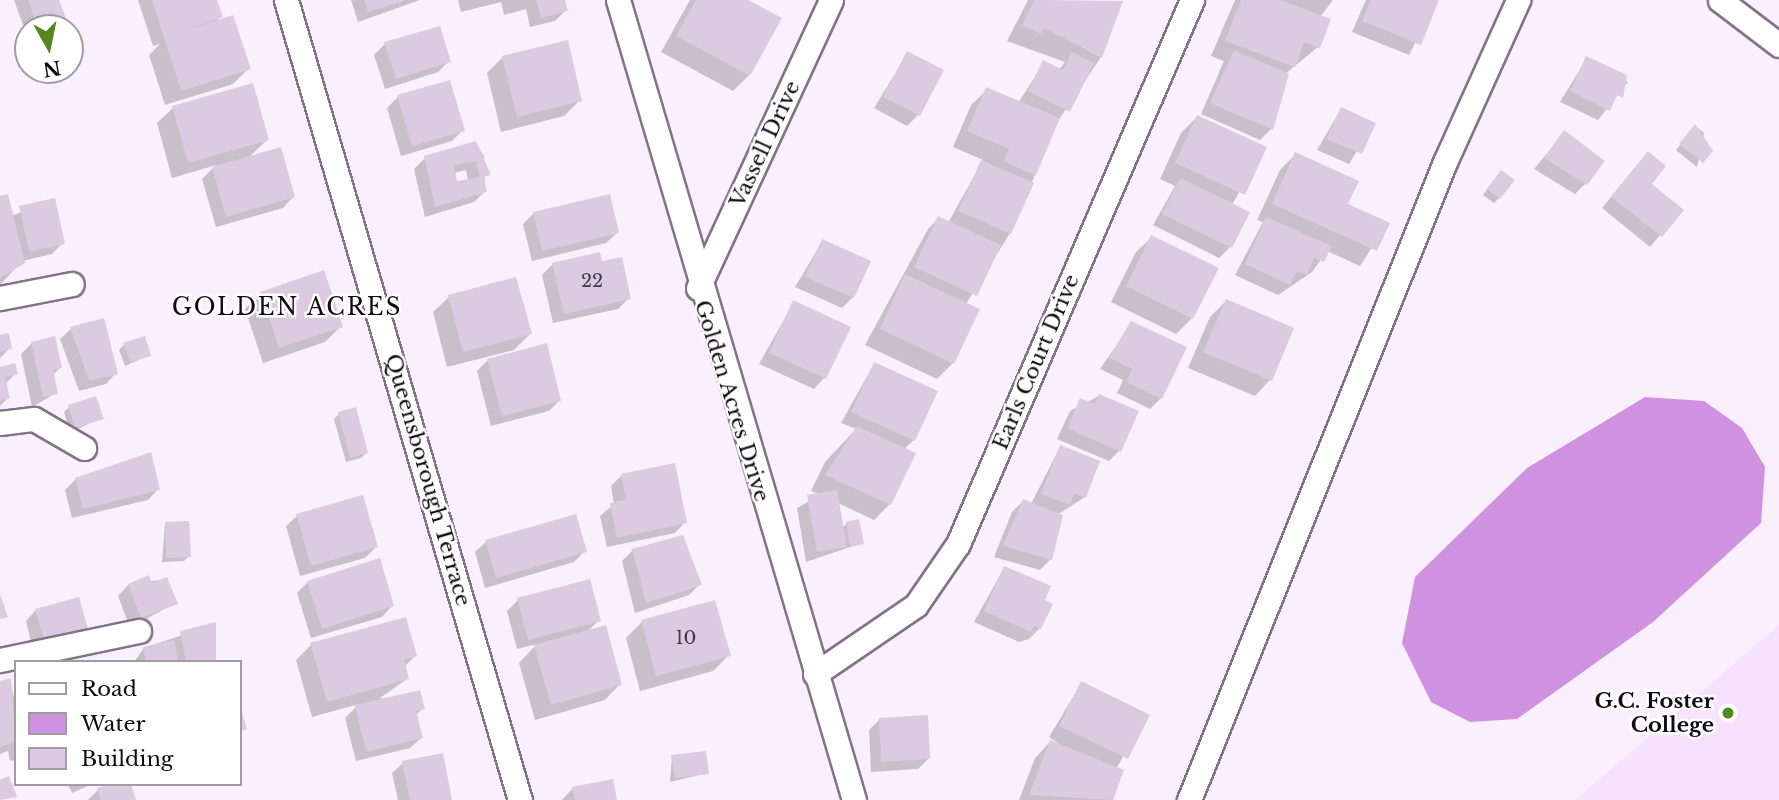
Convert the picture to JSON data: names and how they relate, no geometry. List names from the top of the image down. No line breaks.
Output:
{"streets":{"street":["Vassell Drive","Earls Court Drive","Golden Acres Drive","Queensborough Terrace"]},"crossings":[["Vassell Drive","Golden Acres Drive"],["Earls Court Drive","Golden Acres Drive"]],"districts":["GOLDEN ACRES"],"places":["G.C. Foster College"],"house_numbers":["22","10"],"legend":["Road","Water","Building"],"north":"bottom"}
